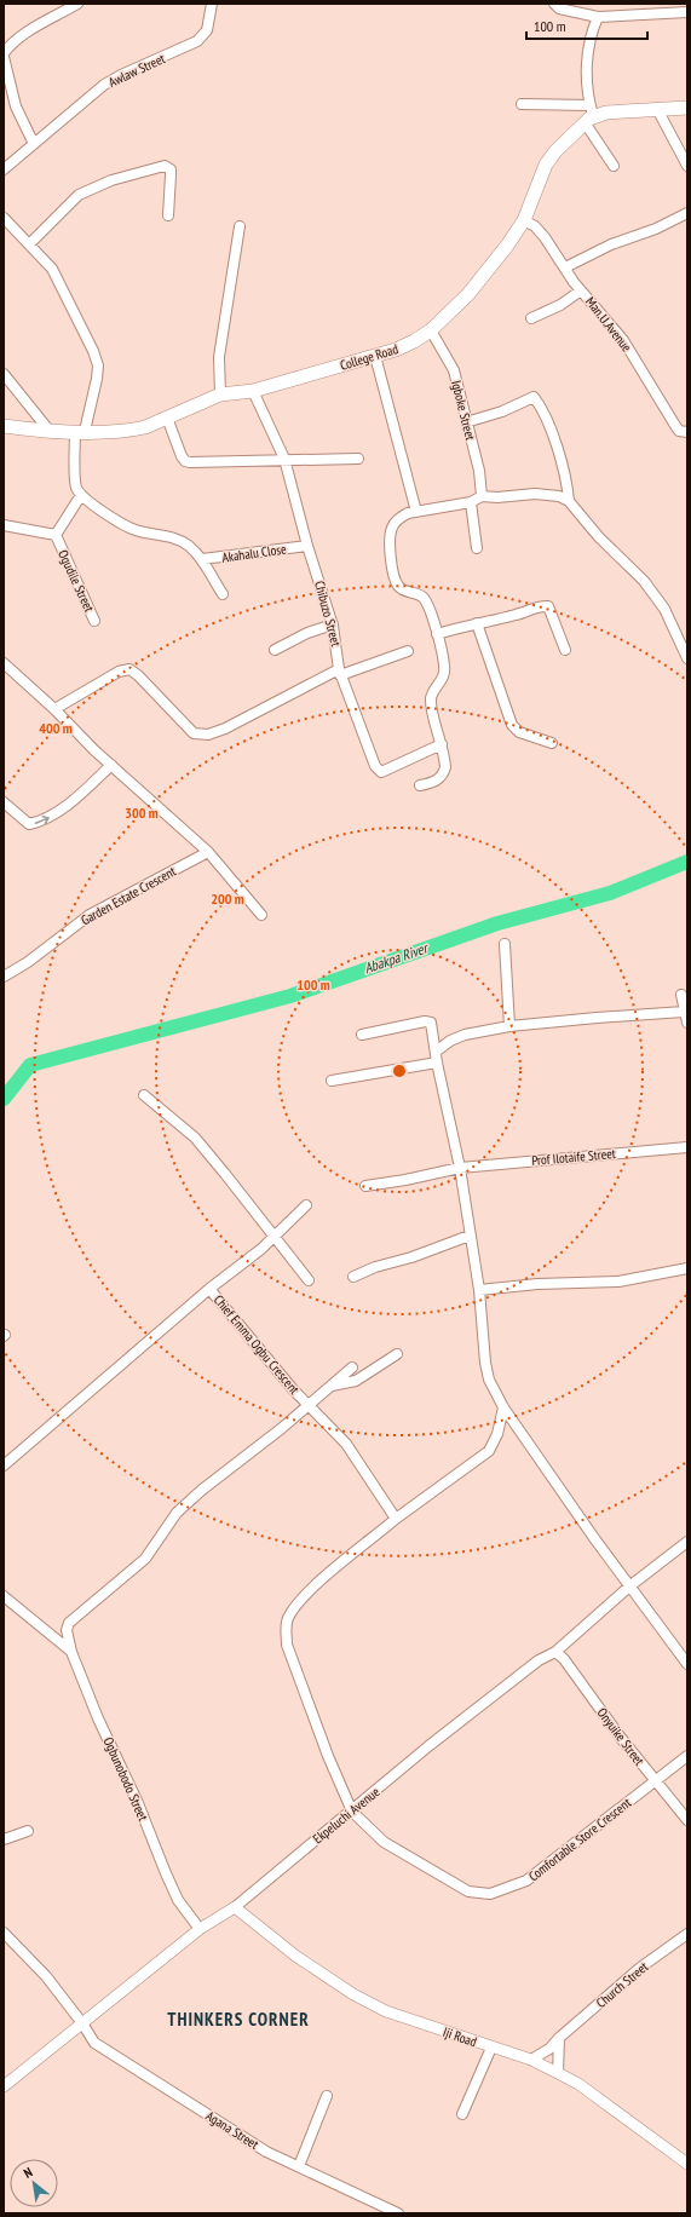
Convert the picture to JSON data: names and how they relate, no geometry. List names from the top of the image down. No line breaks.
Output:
{"streets":{"main road":["College Road"],"street":["Awlaw Street","Man.U.Avenue","Igboke Street","Akahalu Close","Ogudile Street","Chibuzo Street","Garden Estate Crescent","Prof Ilotaife Street","Chief Emma Ogbu Crescent","Onyuike Street","Ogbunobodo Street","Ekpeluchi Avenue","Comfortable Store Crescent","Church Street","Iji Road","Agana Street"]},"crossings":[["Man.U.Avenue","College Road"],["College Road","Igboke Street"],["College Road","Chibuzo Street"],["Akahalu Close","Chibuzo Street"],["Chief Emma Ogbu Crescent","Ogbunobodo Street"],["Onyuike Street","Ekpeluchi Avenue"],["Onyuike Street","Comfortable Store Crescent"],["Ogbunobodo Street","Ekpeluchi Avenue"],["Ekpeluchi Avenue","Comfortable Store Crescent"],["Ekpeluchi Avenue","Iji Road"],["Ekpeluchi Avenue","Agana Street"],["Church Street","Iji Road"]],"districts":["THINKERS CORNER"],"water":["Abakpa River"],"scale_bar":"100 m","north":"top left","rings":["400 m","300 m","200 m","100 m"]}
